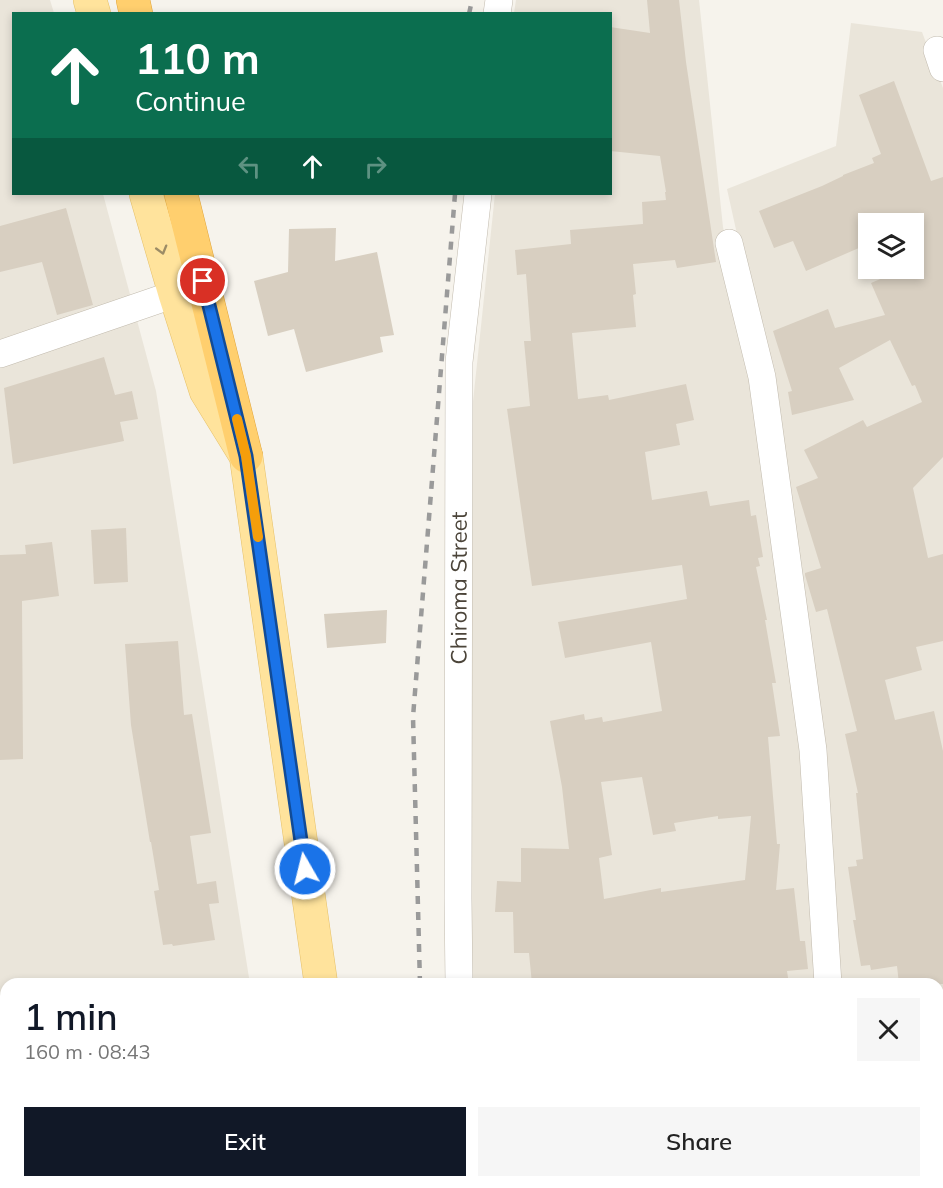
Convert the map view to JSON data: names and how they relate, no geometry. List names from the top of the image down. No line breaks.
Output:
{"streets":{"street":["Chiroma Street"]},"page":{"turn":["110 m","Continue"],"heading":["1 min","160 m · 08:43"],"buttons":["Exit","Share"]}}
